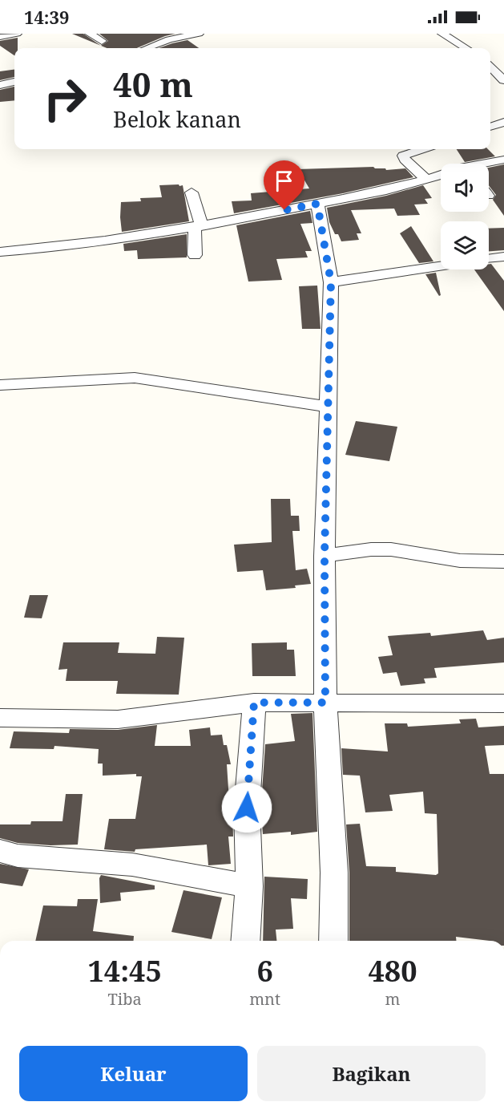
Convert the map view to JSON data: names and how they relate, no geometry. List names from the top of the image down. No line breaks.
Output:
{"page":{"status":"14:39","turn":["40 m","Belok kanan"],"eta":["14:45","Tiba","6","mnt","480","m"],"buttons":["Keluar","Bagikan"]}}
